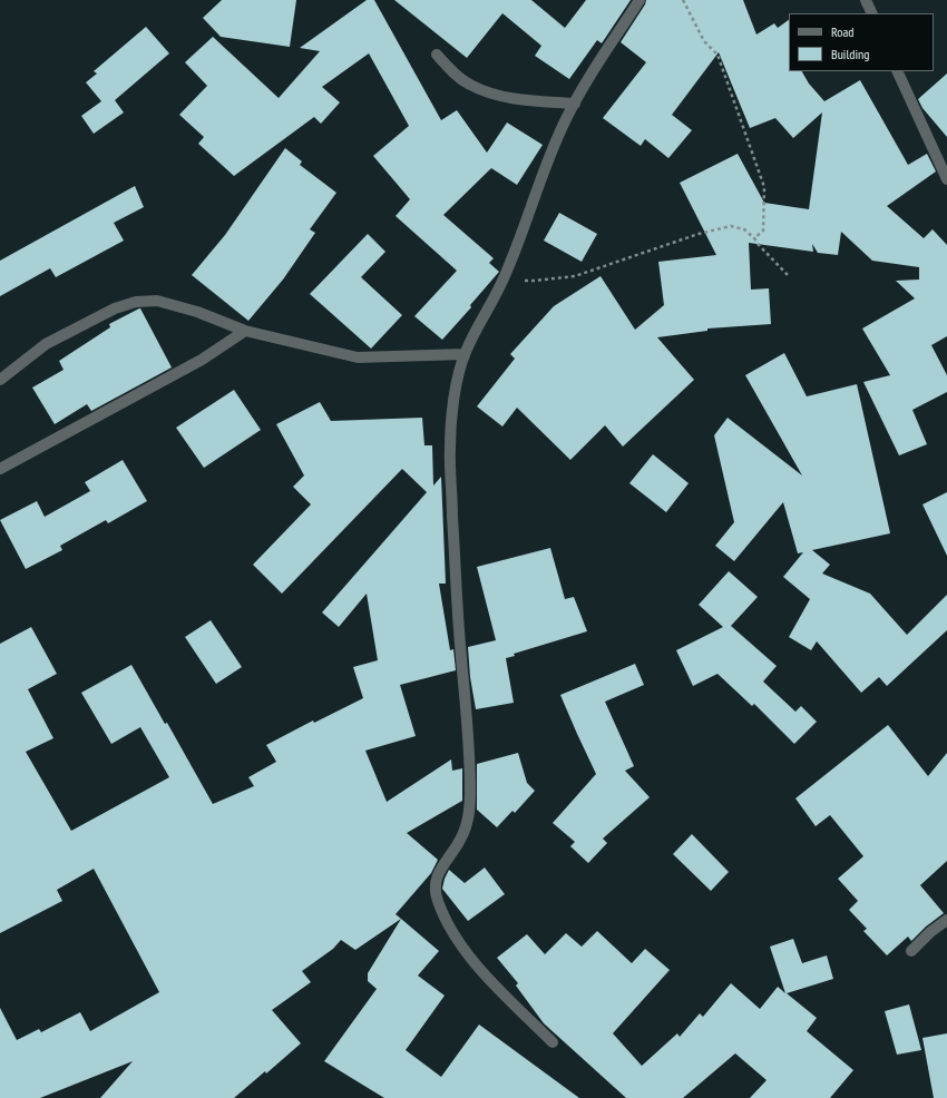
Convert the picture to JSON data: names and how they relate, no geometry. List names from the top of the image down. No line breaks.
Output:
{"legend":["Road","Building"]}
